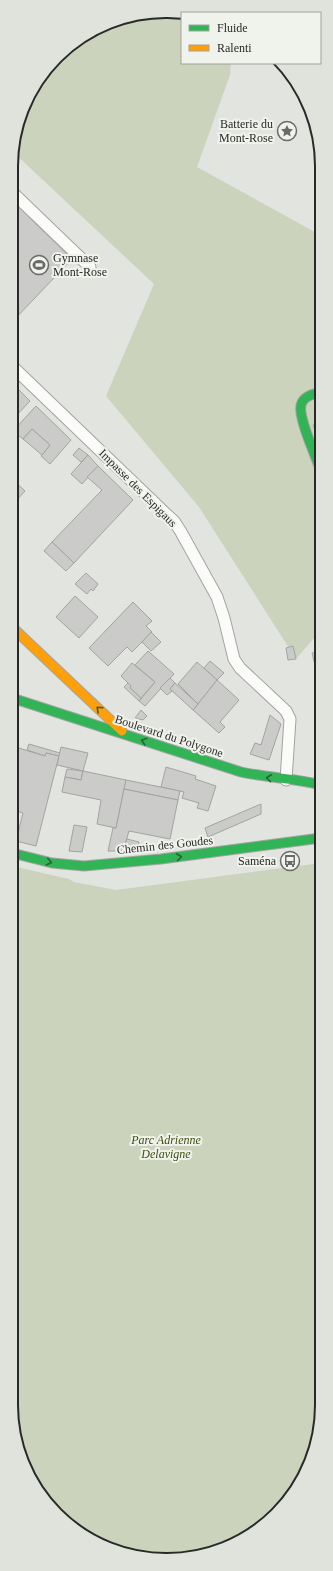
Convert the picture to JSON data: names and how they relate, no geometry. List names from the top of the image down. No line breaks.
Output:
{"streets":{"street":["Boulevard du Polygone","Chemin des Goudes"],"lane":["Impasse des Espigaus"]},"crossings":[["Impasse des Espigaus","Boulevard du Polygone"]],"one_way":["Boulevard du Polygone","Chemin des Goudes"],"parks":["Parc Adrienne Delavigne"],"places":{"place":["Batterie du Mont-Rose"],"sports":["Gymnase Mont-Rose"],"bus stop":["Saména"]},"legend":["Fluide","Ralenti"]}
